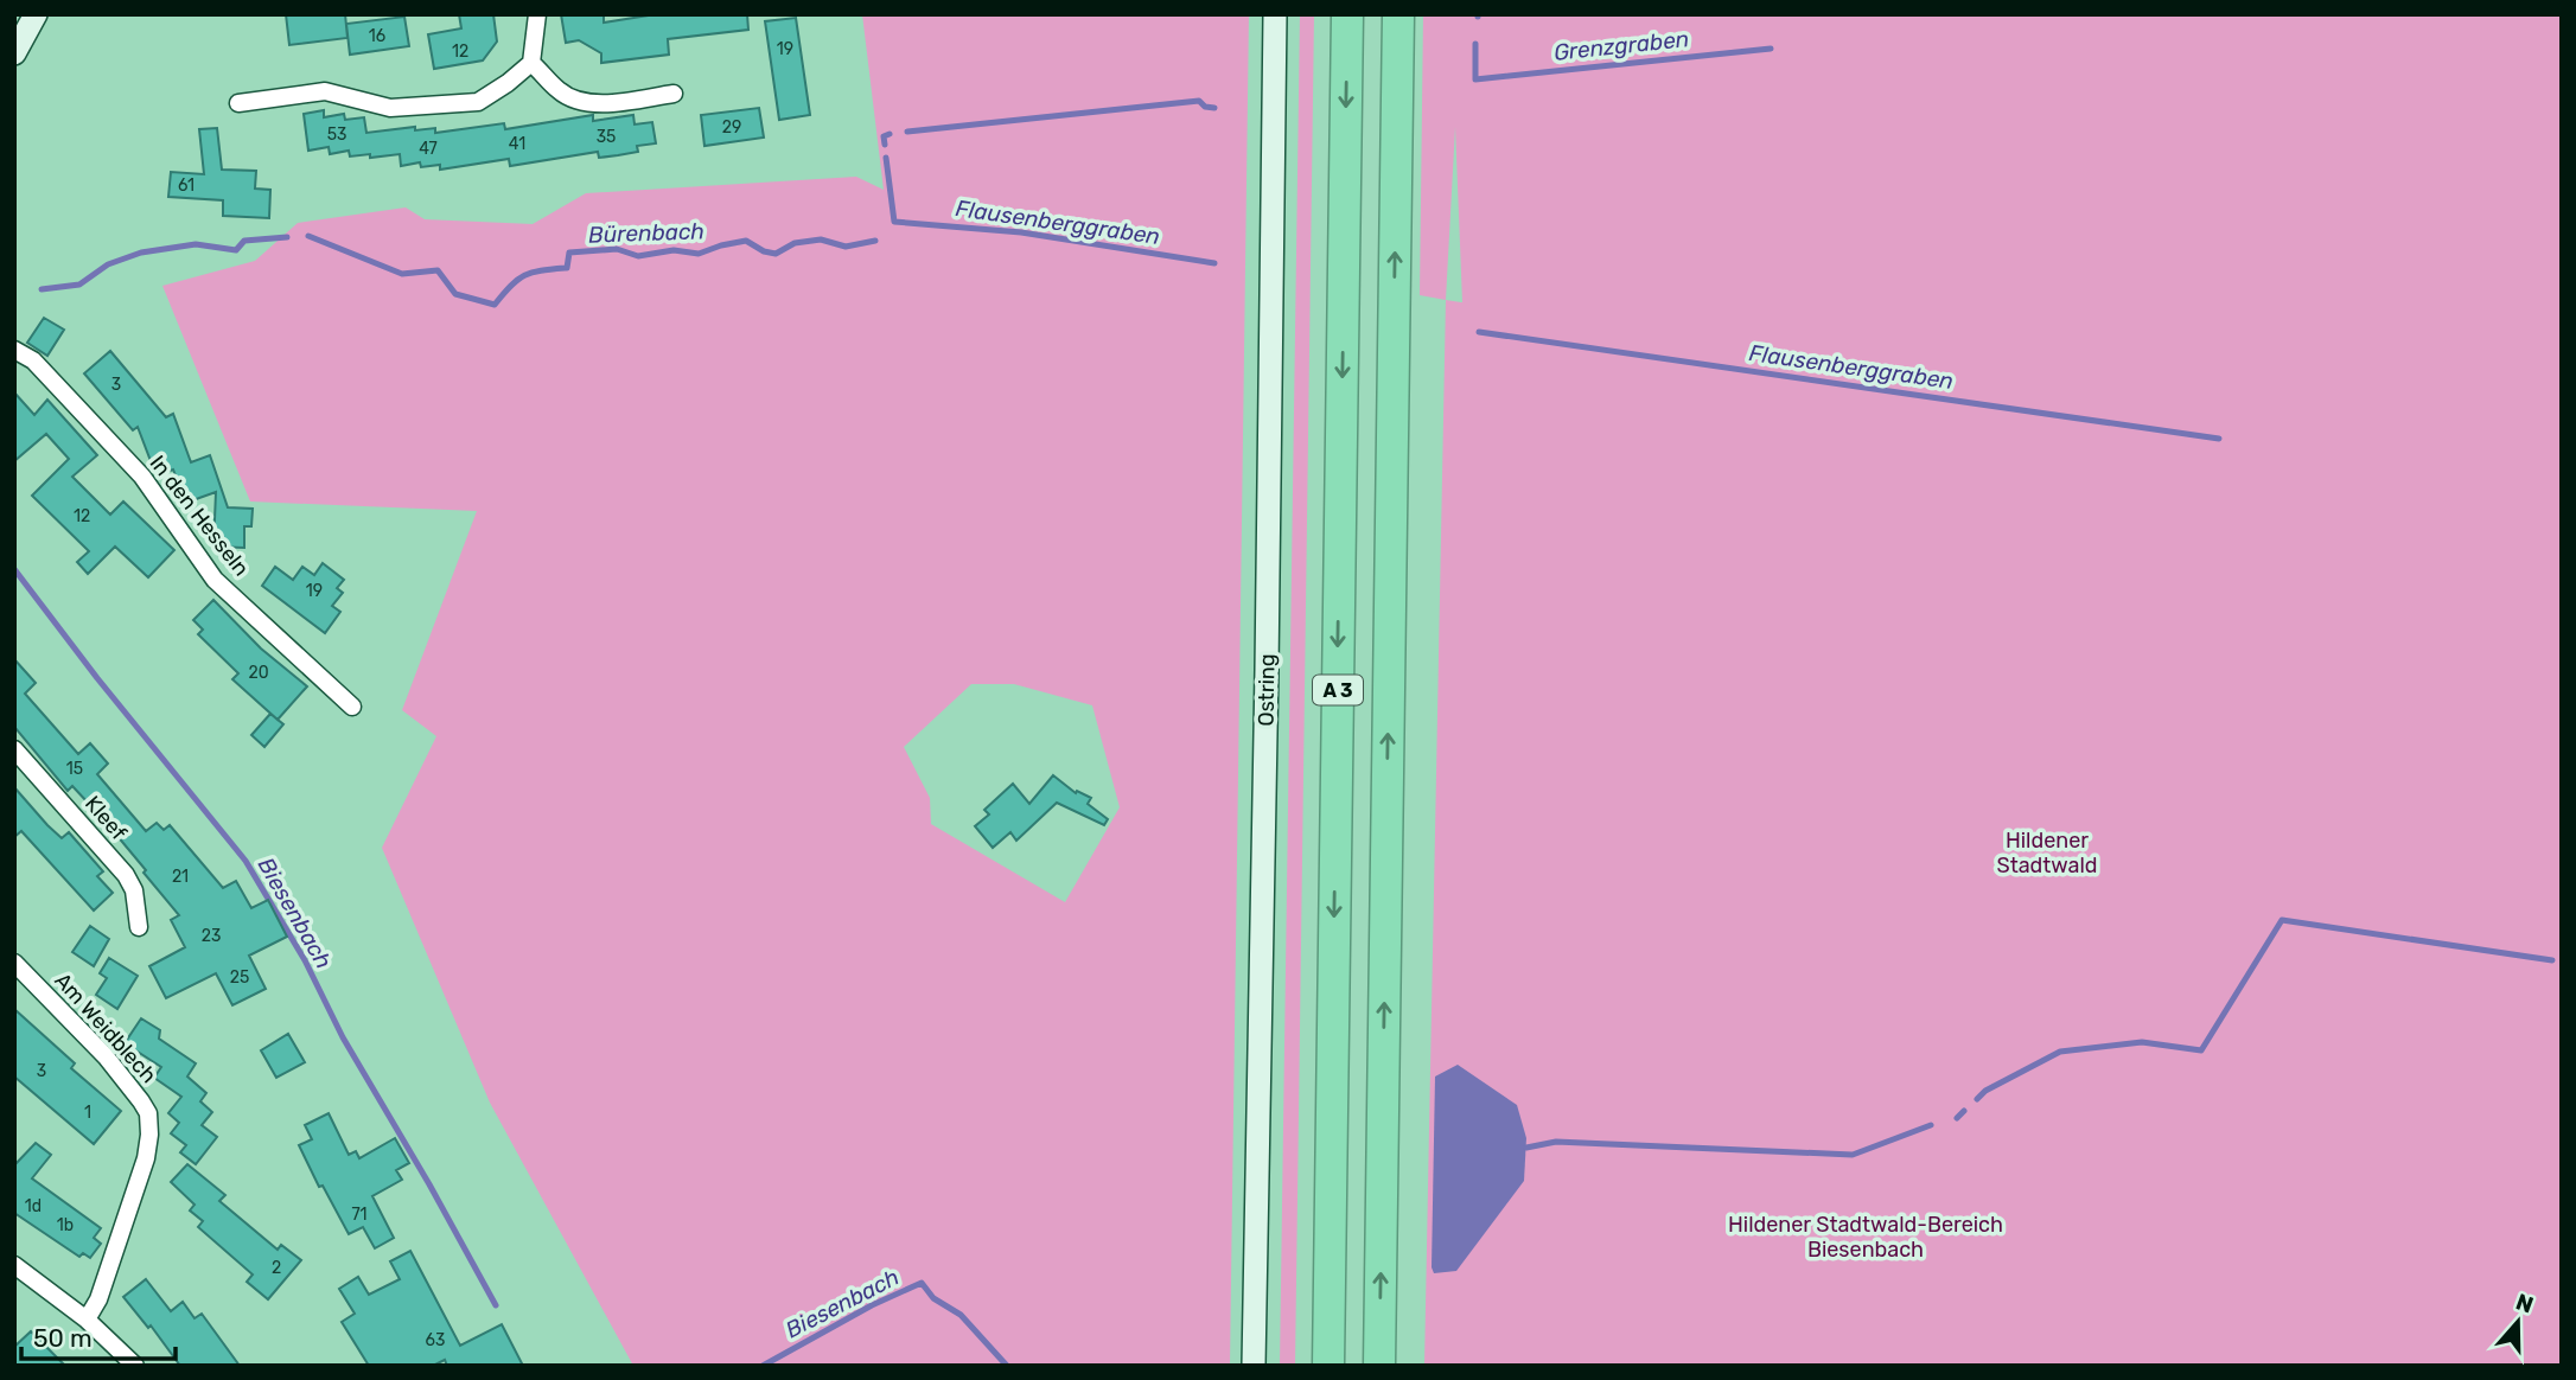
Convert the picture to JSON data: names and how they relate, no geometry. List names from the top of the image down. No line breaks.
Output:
{"streets":{"highway":["A 3"],"main road":["Ostring"],"street":["In den Hesseln","Kleef","Am Weidblech"]},"water":["Grenzgraben","Flausenberggraben","Bürenbach","Biesenbach"],"parks":["Hildener Stadtwald","Hildener Stadtwald-Bereich Biesenbach"],"house_numbers":["16","19","12","29","53","35","41","47","61","3","12","19","20","15","21","23","25","3","1","1d","71","1b","2","63"],"scale_bar":"50 m","north":"top"}
